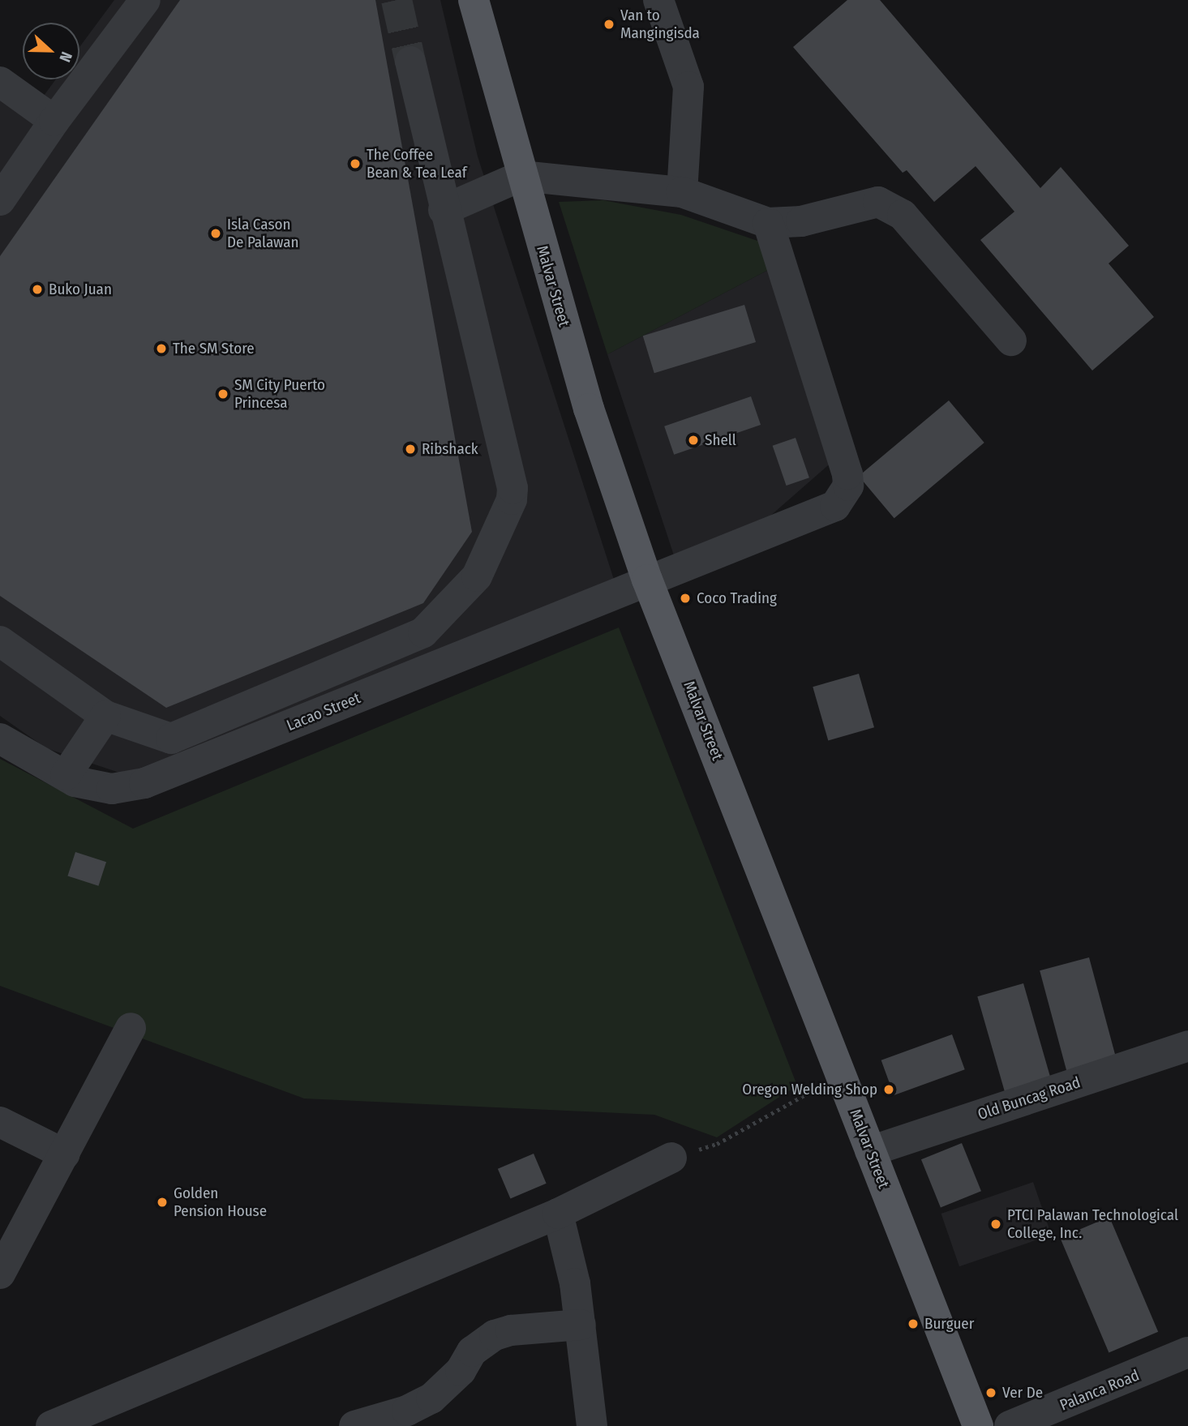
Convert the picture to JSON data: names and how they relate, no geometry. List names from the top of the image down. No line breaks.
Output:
{"streets":{"main road":["Malvar Street"],"street":["Lacao Street","Old Buncag Road","Palanca Road"]},"crossings":[["Malvar Street","Lacao Street"],["Malvar Street","Old Buncag Road"]],"places":["Van to Mangingisda","The Coffee Bean & Tea Leaf","Isla Cason De Palawan","Buko Juan","The SM Store","SM City Puerto Princesa","Shell","Ribshack","Coco Trading","Oregon Welding Shop","Golden Pension House","PTCI Palawan Technological College, Inc.","Burguer","Ver De"],"north":"right"}
